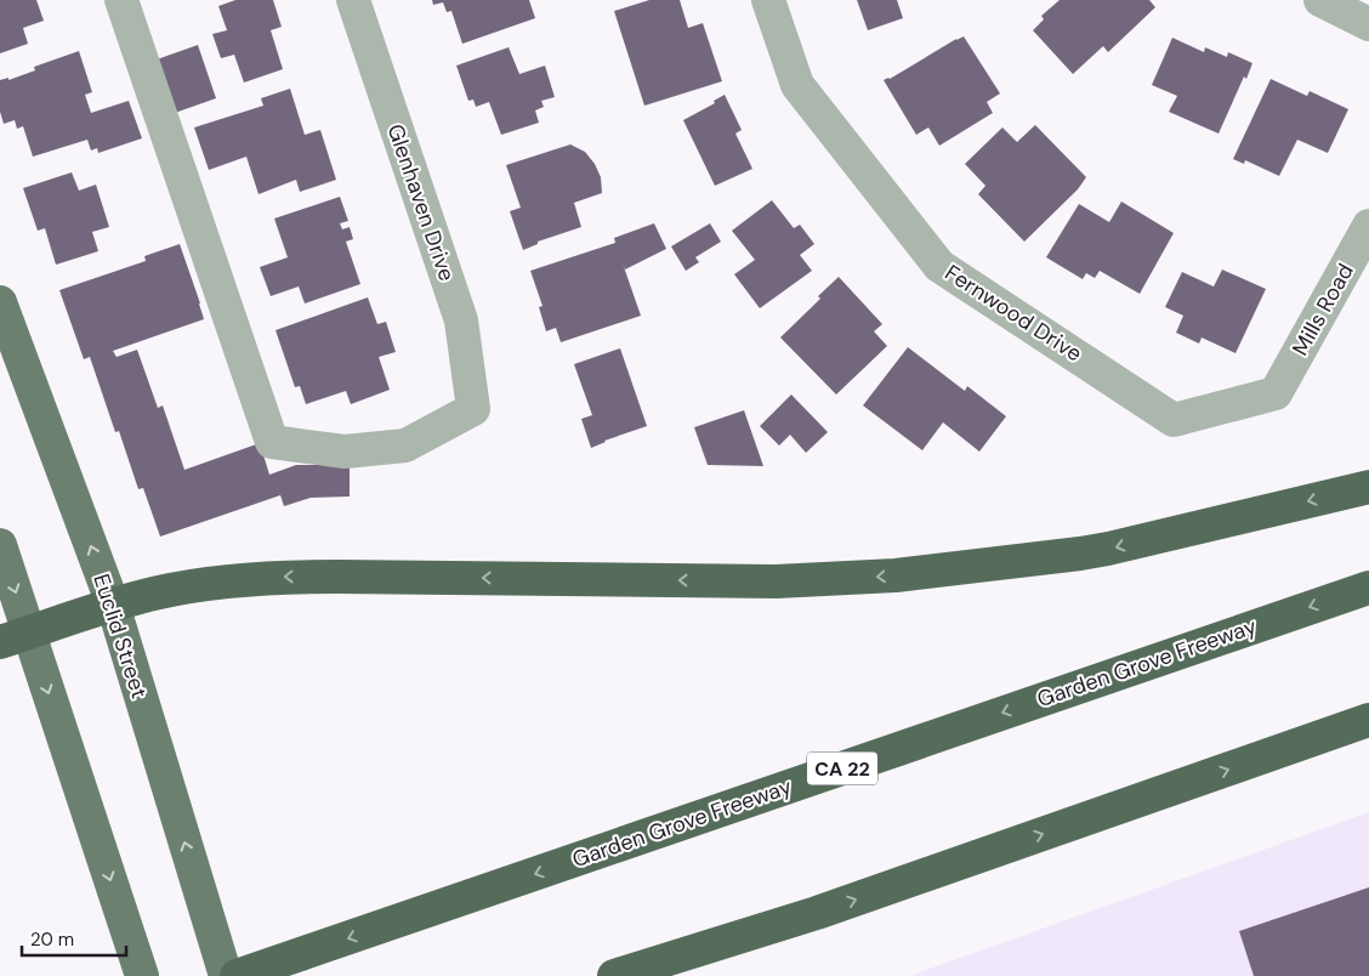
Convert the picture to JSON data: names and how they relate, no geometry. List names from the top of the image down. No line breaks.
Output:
{"streets":{"highway":["Garden Grove Freeway","CA 22"],"main road":["Euclid Street"],"street":["Glenhaven Drive","Mills Road","Fernwood Drive"]},"crossings":[["Mills Road","Fernwood Drive"]],"scale_bar":"20 m"}
